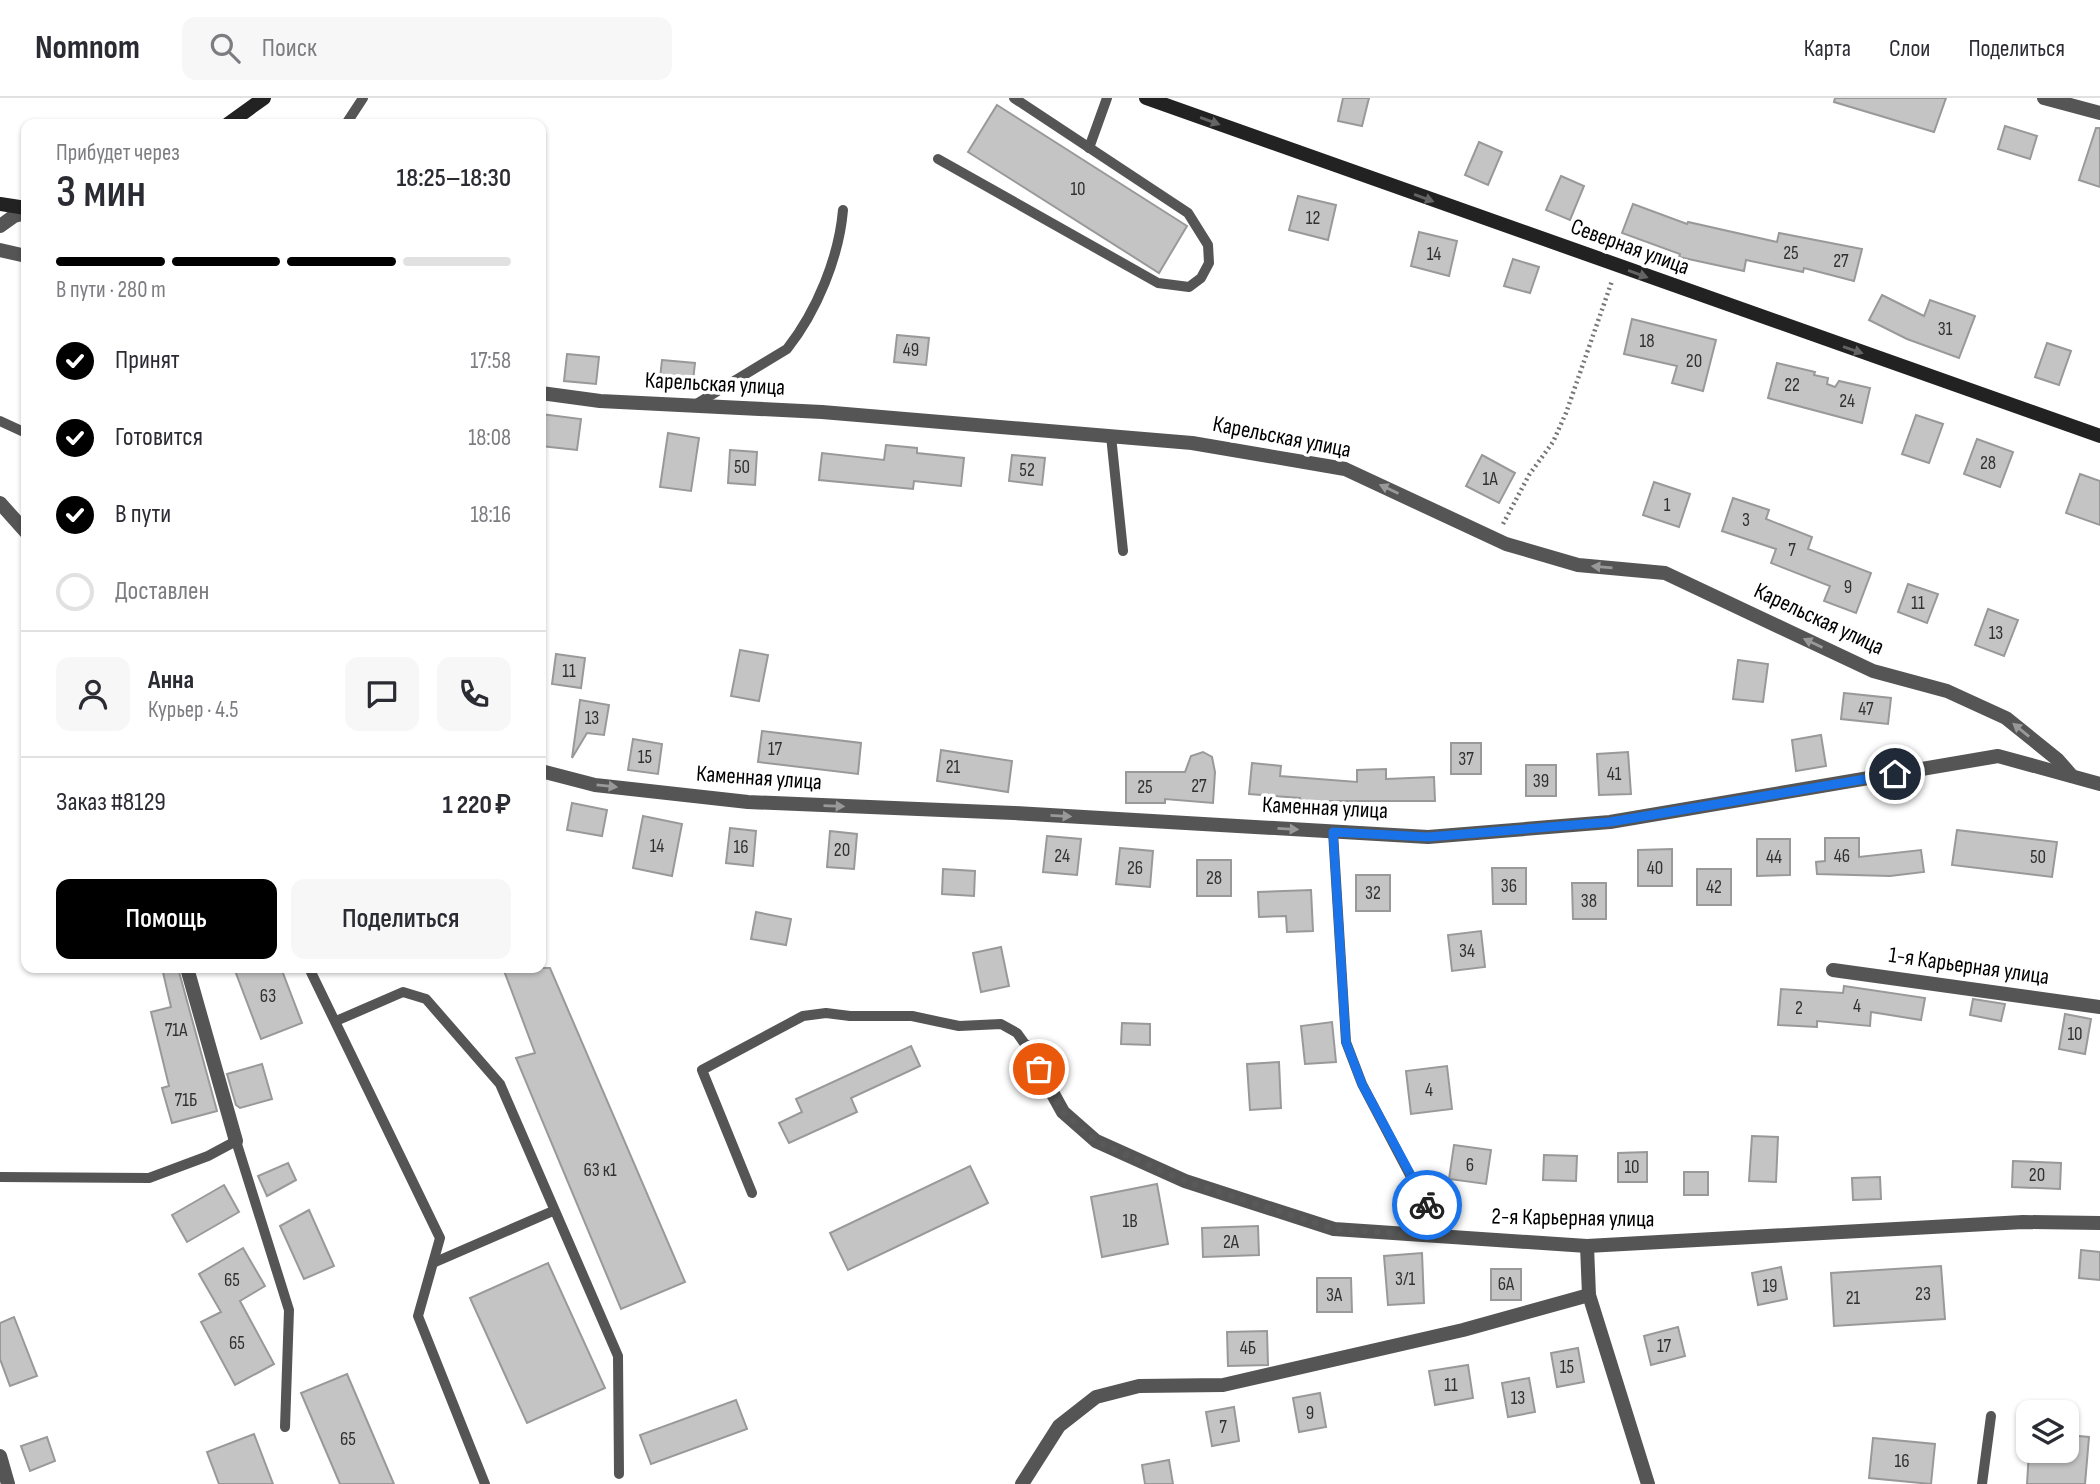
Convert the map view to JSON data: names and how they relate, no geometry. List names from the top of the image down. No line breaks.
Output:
{"streets":{"main road":["Северная улица"],"street":["Карельская улица","Каменная улица","1-я Карьерная улица","2-я Карьерная улица"]},"crossings":[["Карельская улица","Каменная улица"]],"one_way":["Северная улица","Карельская улица","Каменная улица"],"house_numbers":["10","12","25","14","27","31","18","49","20","22","24","28","50","52","1А","1","3","7","9","11","13","11","47","13","17","15","37","21","41","39","27","25","14","16","20","24","46","44","50","26","40","28","36","42","32","38","34","63","4","2","71А","10","4","71Б","6","10","63 к1","20","1В","2А","3/1","65","6А","19","23","3А","21","65","17","4Б","15","11","13","9","7","65","16"],"page":{"header":"Nomnom","search":"Поиск","nav":["Карта","Слои","Поделиться"],"heading":["3 мин","Прибудет через","18:25–18:30"],"panel":["Анна","Курьер · 4.5","Заказ #8129","1 220 ₽"],"bar":"В пути · 280 m","list":[["Принят","17:58"],["Готовится","18:08"],["В пути","18:16"],"Доставлен"],"buttons":["Помощь","Поделиться"]}}
